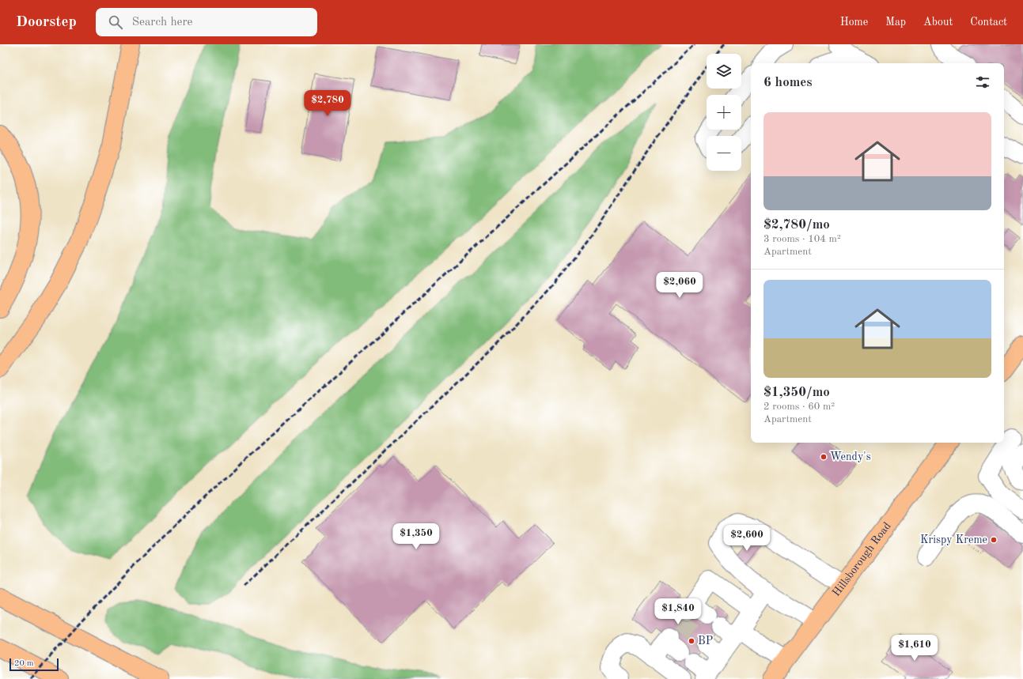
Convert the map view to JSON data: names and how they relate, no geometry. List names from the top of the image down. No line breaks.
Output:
{"streets":{"main road":["Hillsborough Road"]},"places":["Wendy's","Krispy Kreme","BP"],"scale_bar":"20 m","page":{"header":"Doorstep","search":"Search here","nav":["Home","Map","About","Contact"],"map_buttons":["+","−"],"heading":"6 homes","price":["$2,780","$2,060","$1,350","$2,600","$1,840","$1,610"],"list":[{"name":"$2,780/mo","note":"3 rooms · 104 m² · Apartment"},{"name":"$1,350/mo","note":"2 rooms · 60 m² · Apartment"}],"scale":"20 m"}}
